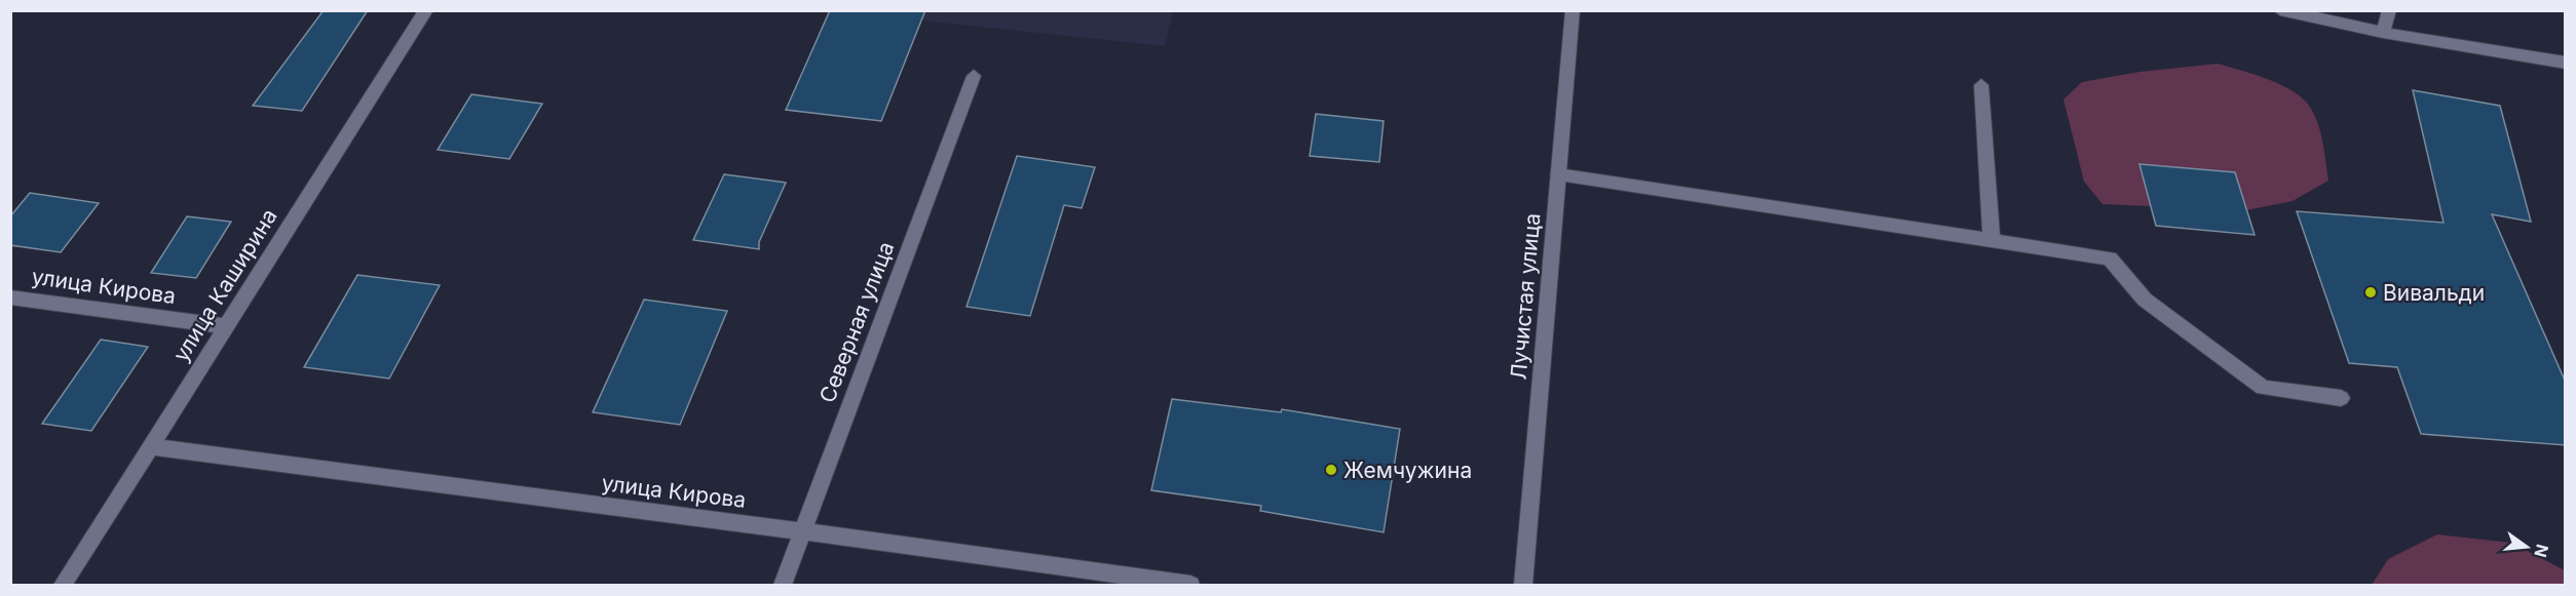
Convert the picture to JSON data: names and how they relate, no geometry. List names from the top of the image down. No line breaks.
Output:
{"streets":{"street":["улица Каширина","улица Кирова","Лучистая улица","Северная улица"]},"crossings":[["улица Каширина","улица Кирова"],["улица Кирова","Северная улица"]],"places":["Вивальди","Жемчужина"],"north":"right"}
